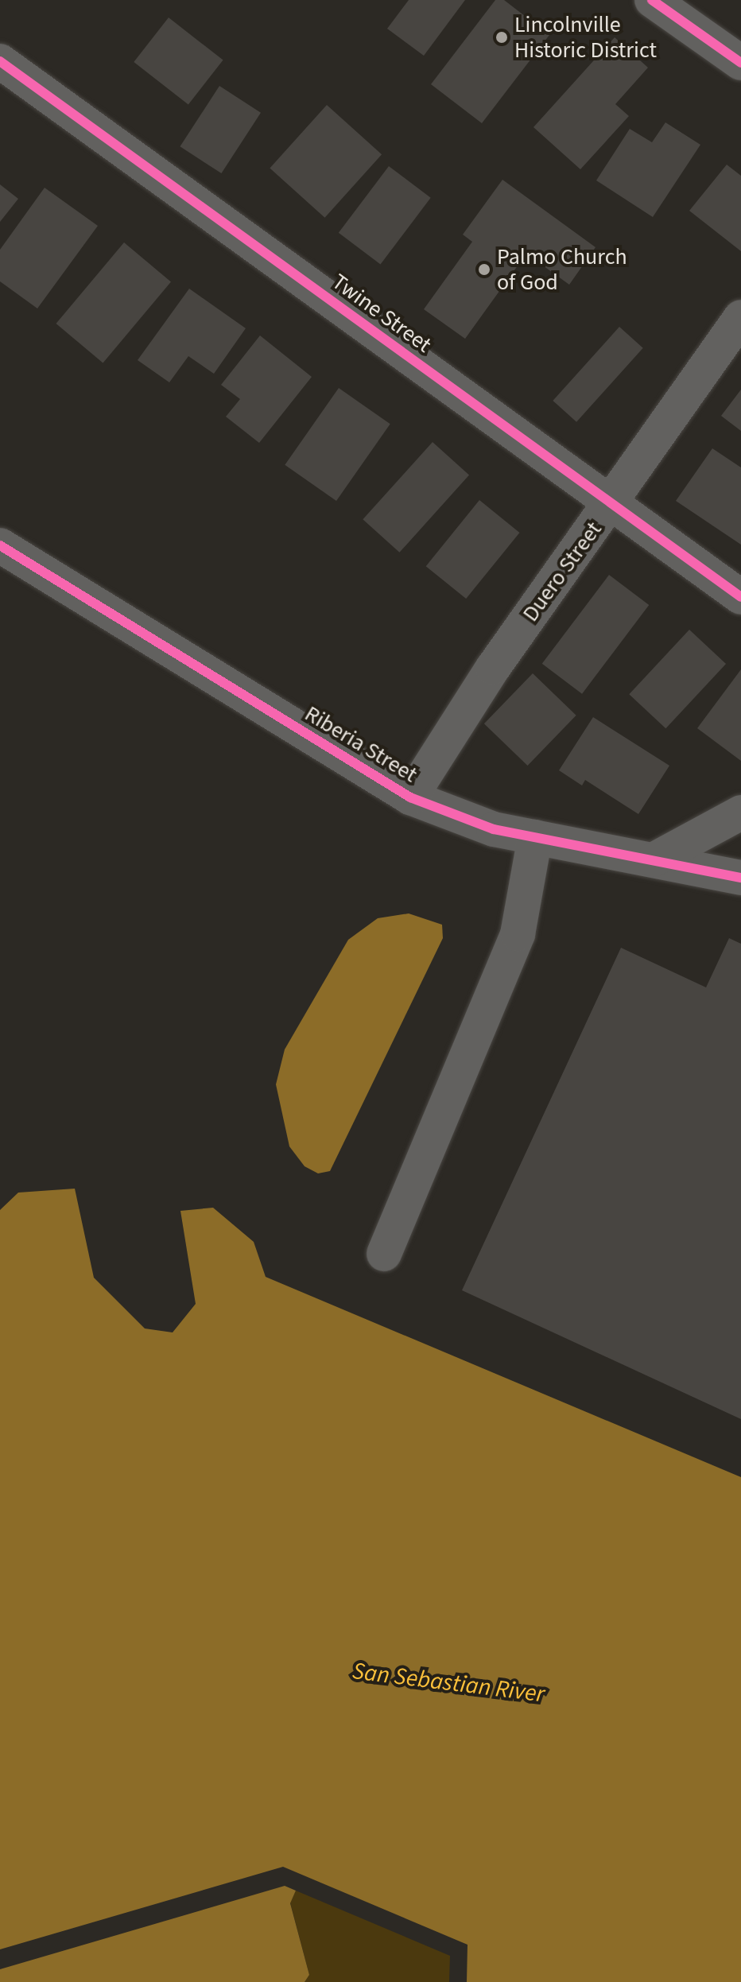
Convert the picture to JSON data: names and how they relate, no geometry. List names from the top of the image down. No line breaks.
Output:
{"streets":{"street":["Twine Street","Duero Street","Riberia Street"]},"crossings":[["Twine Street","Duero Street"],["Duero Street","Riberia Street"]],"water":["San Sebastian River"],"places":["Lincolnville Historic District","Palmo Church of God"]}
